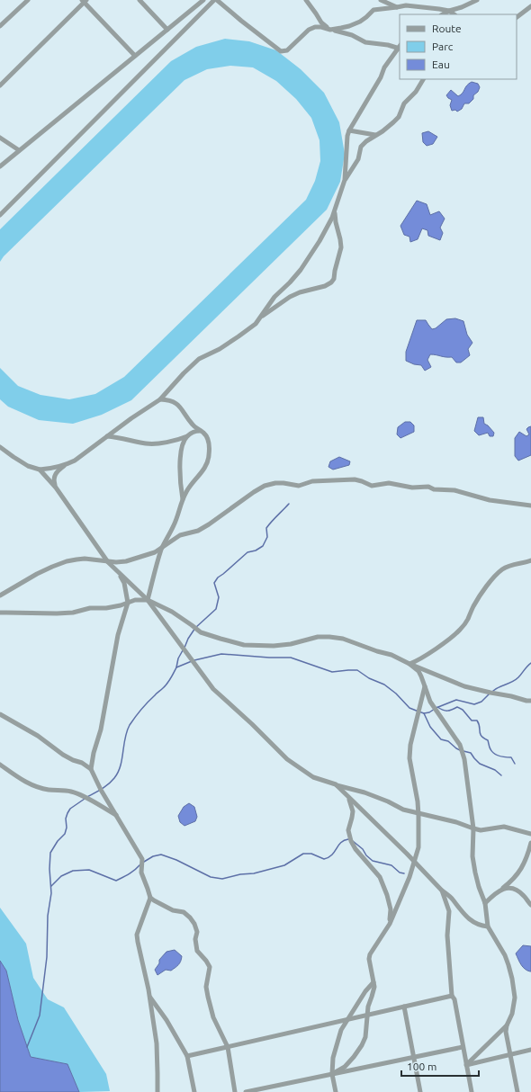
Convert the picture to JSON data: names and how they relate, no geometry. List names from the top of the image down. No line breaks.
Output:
{"legend":["Route","Parc","Eau"],"scale_bar":"100 m"}
